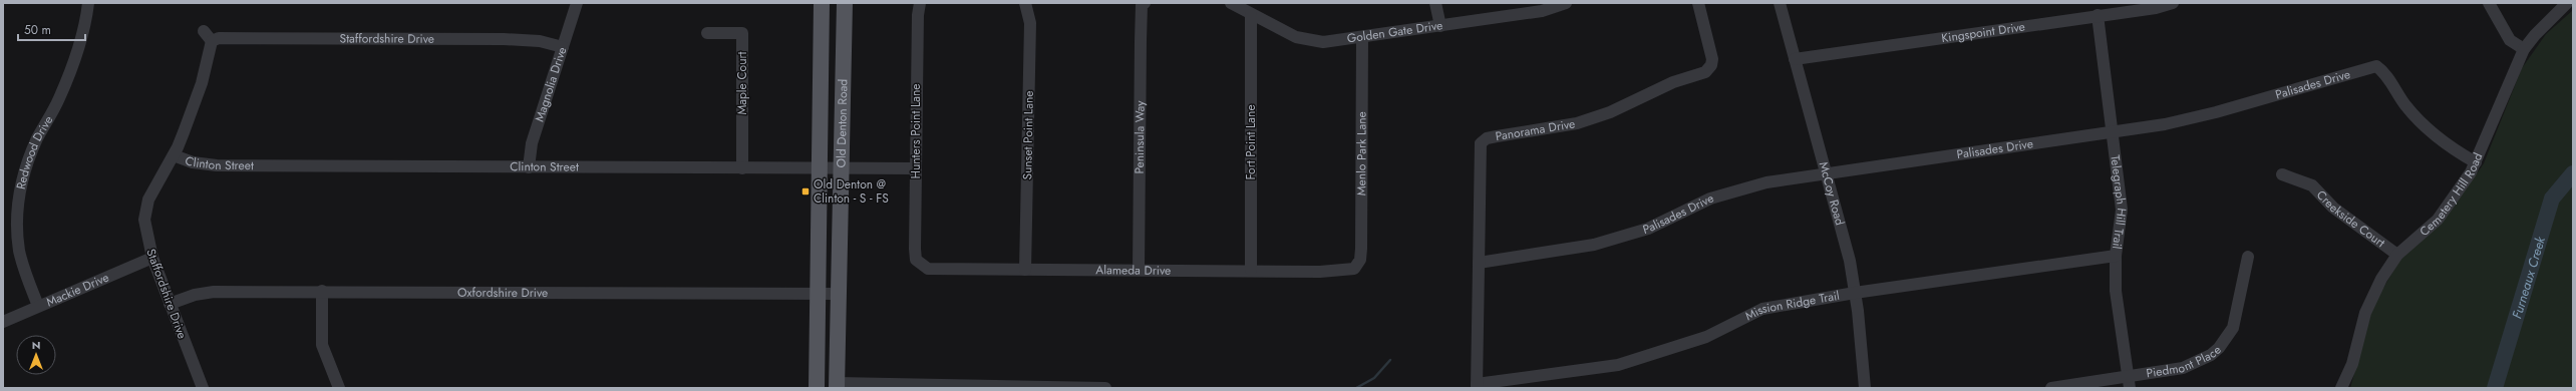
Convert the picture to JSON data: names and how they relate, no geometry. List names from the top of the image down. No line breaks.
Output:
{"streets":{"main road":["Old Denton Road"],"street":["Kingspoint Drive","Golden Gate Drive","Staffordshire Drive","Maple Court","Palisades Drive","Magnolia Drive","Panorama Drive","Hunters Point Lane","Sunset Point Lane","Peninsula Way","Fort Point Lane","Redwood Drive","Menlo Park Lane","Clinton Street","Cemetery Hill Road","McCoy Road","Telegraph Hill Trail","Creekside Court","Alameda Drive","Mackie Drive","Oxfordshire Drive","Mission Ridge Trail","Piedmont Place"]},"crossings":[["Kingspoint Drive","McCoy Road"],["Kingspoint Drive","Telegraph Hill Trail"],["Golden Gate Drive","Fort Point Lane"],["Golden Gate Drive","Menlo Park Lane"],["Staffordshire Drive","Magnolia Drive"],["Staffordshire Drive","Clinton Street"],["Staffordshire Drive","Mackie Drive"],["Staffordshire Drive","Oxfordshire Drive"],["Maple Court","Clinton Street"],["Palisades Drive","Panorama Drive"],["Palisades Drive","Cemetery Hill Road"],["Palisades Drive","McCoy Road"],["Palisades Drive","Telegraph Hill Trail"],["Magnolia Drive","Clinton Street"],["Old Denton Road","Clinton Street"],["Old Denton Road","Oxfordshire Drive"],["Panorama Drive","Mission Ridge Trail"],["Hunters Point Lane","Clinton Street"],["Hunters Point Lane","Alameda Drive"],["Sunset Point Lane","Alameda Drive"],["Peninsula Way","Alameda Drive"],["Fort Point Lane","Alameda Drive"],["Redwood Drive","Mackie Drive"],["Menlo Park Lane","Alameda Drive"],["Cemetery Hill Road","Creekside Court"],["McCoy Road","Mission Ridge Trail"],["Telegraph Hill Trail","Mission Ridge Trail"],["Telegraph Hill Trail","Piedmont Place"]],"water":["Furneaux Creek"],"places":{"transit":["Old Denton @ Clinton - S - FS"]},"scale_bar":"50 m","north":"top"}
